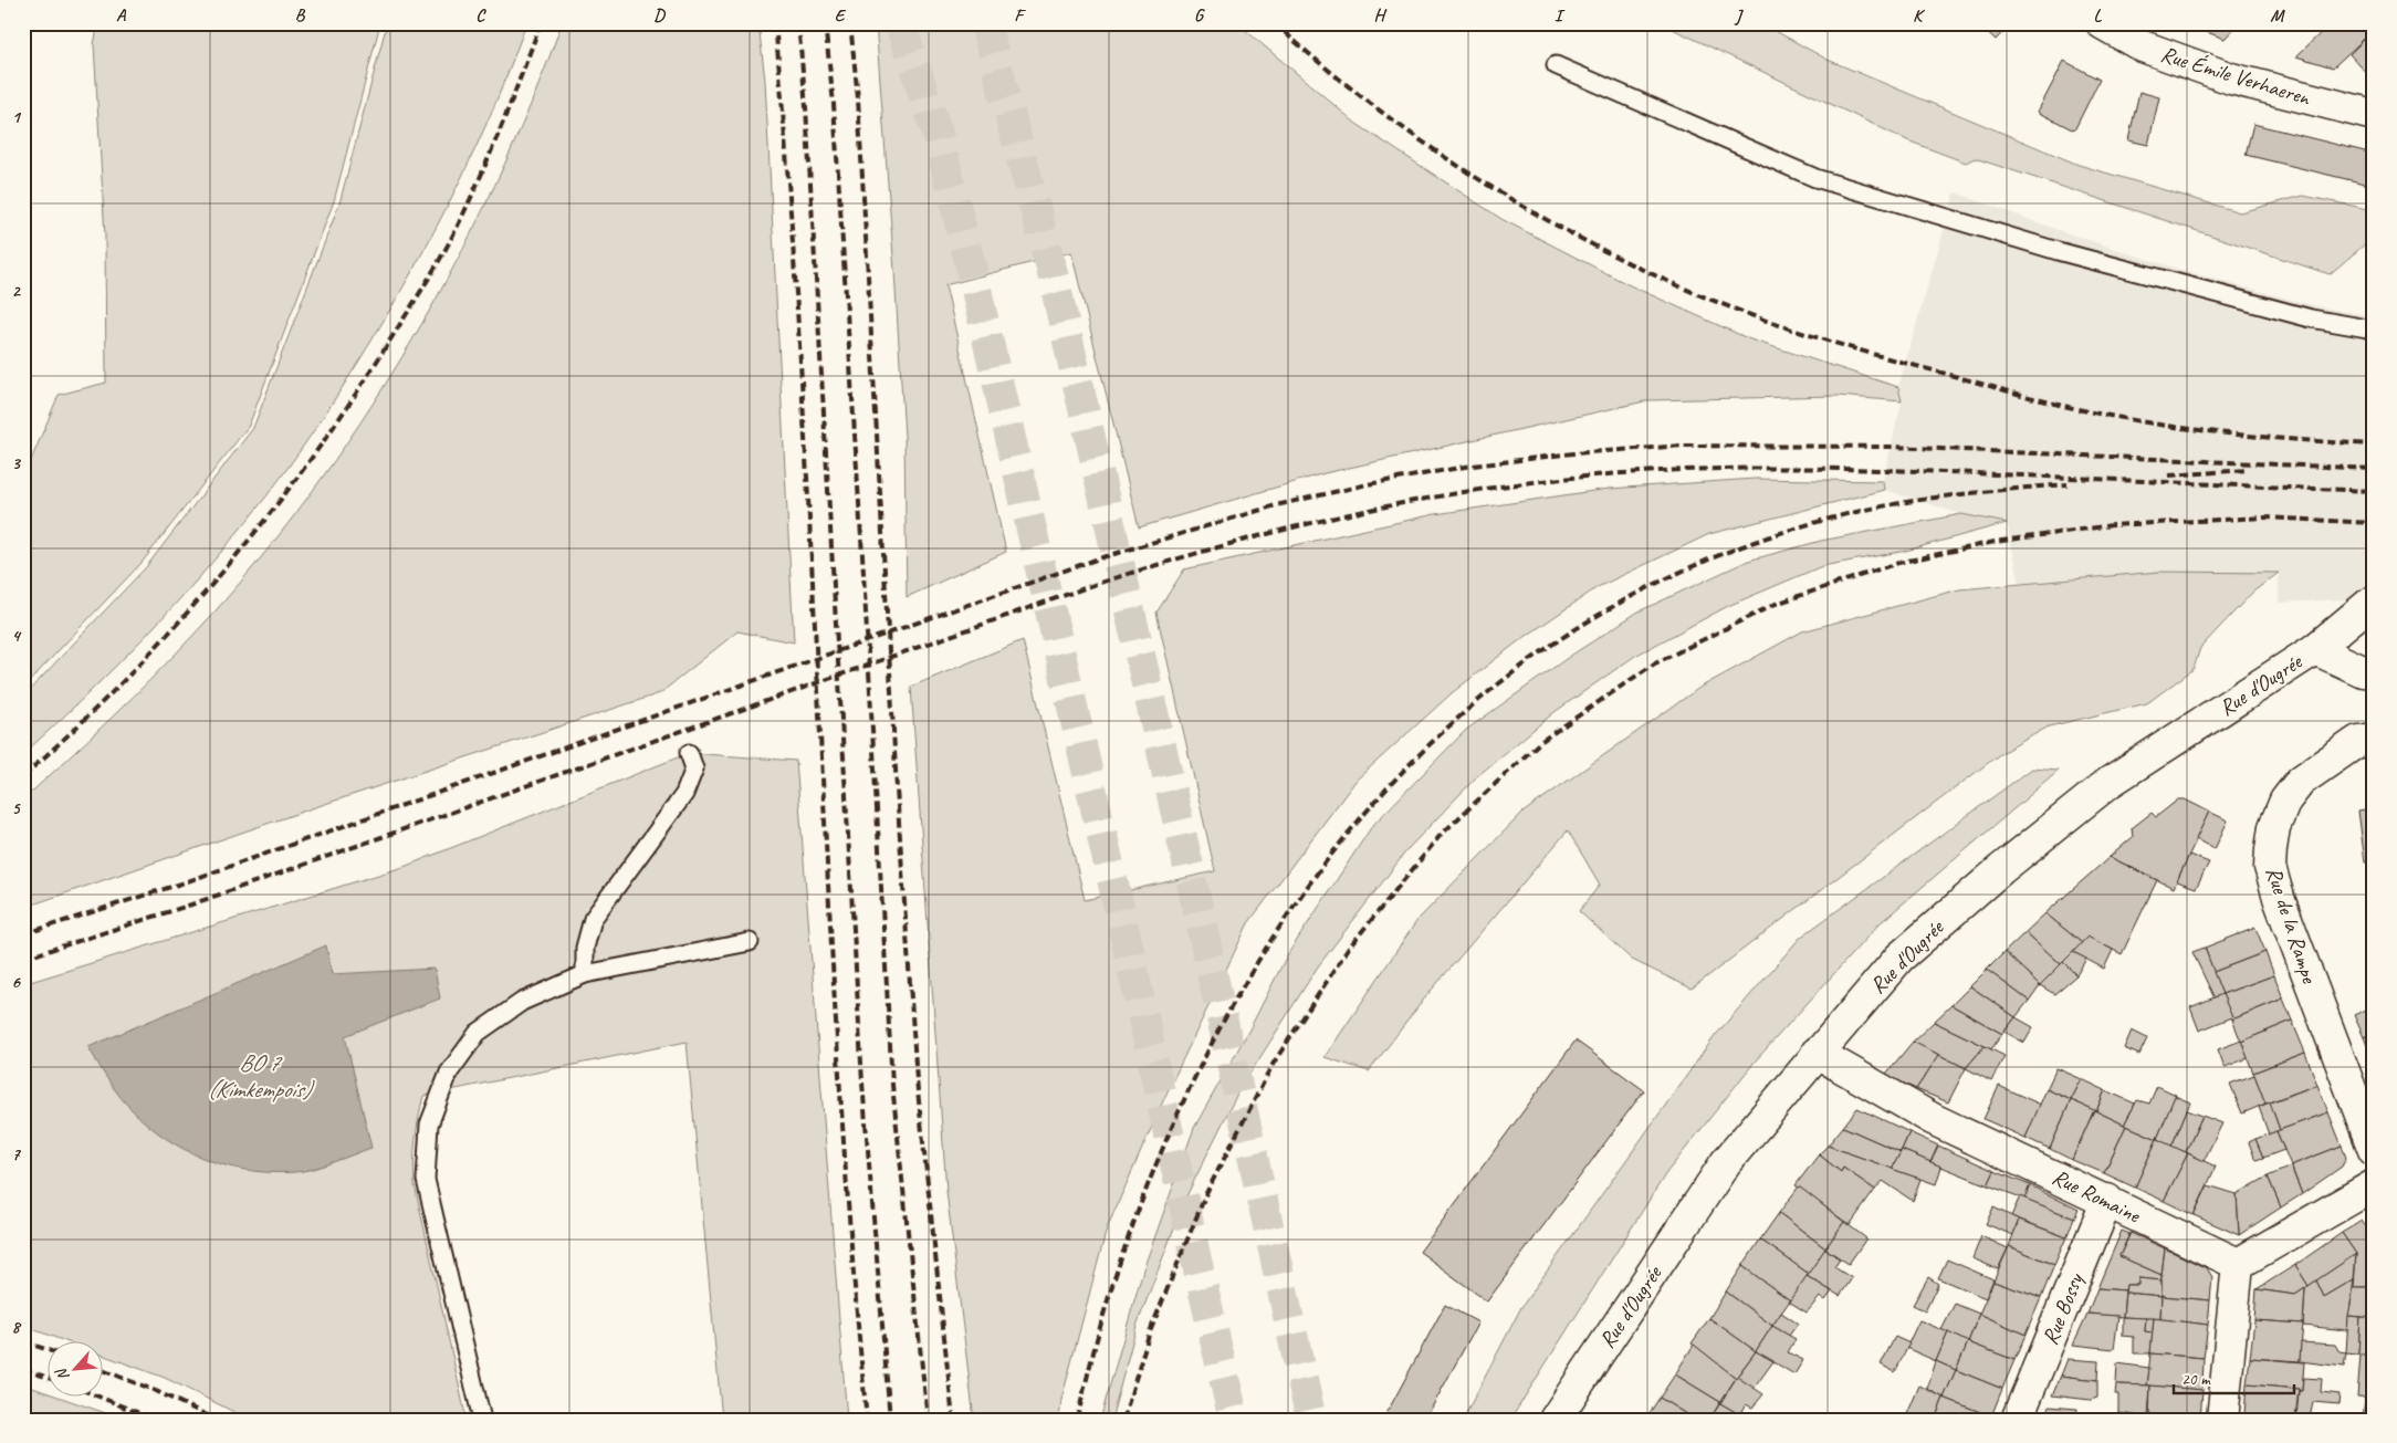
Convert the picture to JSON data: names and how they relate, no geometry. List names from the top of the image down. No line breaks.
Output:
{"streets":{"street":["Rue Émile Verhaeren","Rue d'Ougrée","Rue de la Rampe","Rue Romaine","Rue Bossy"]},"crossings":[["Rue d'Ougrée","Rue Romaine"],["Rue Romaine","Rue Bossy"]],"water":["BO 7 (Kimkempois)"],"scale_bar":"20 m","north":"bottom left","grid":{"columns":["A","B","C","D","E","F","G","H","I","J","K","L","M"],"rows":["1","2","3","4","5","6","7","8"]}}
